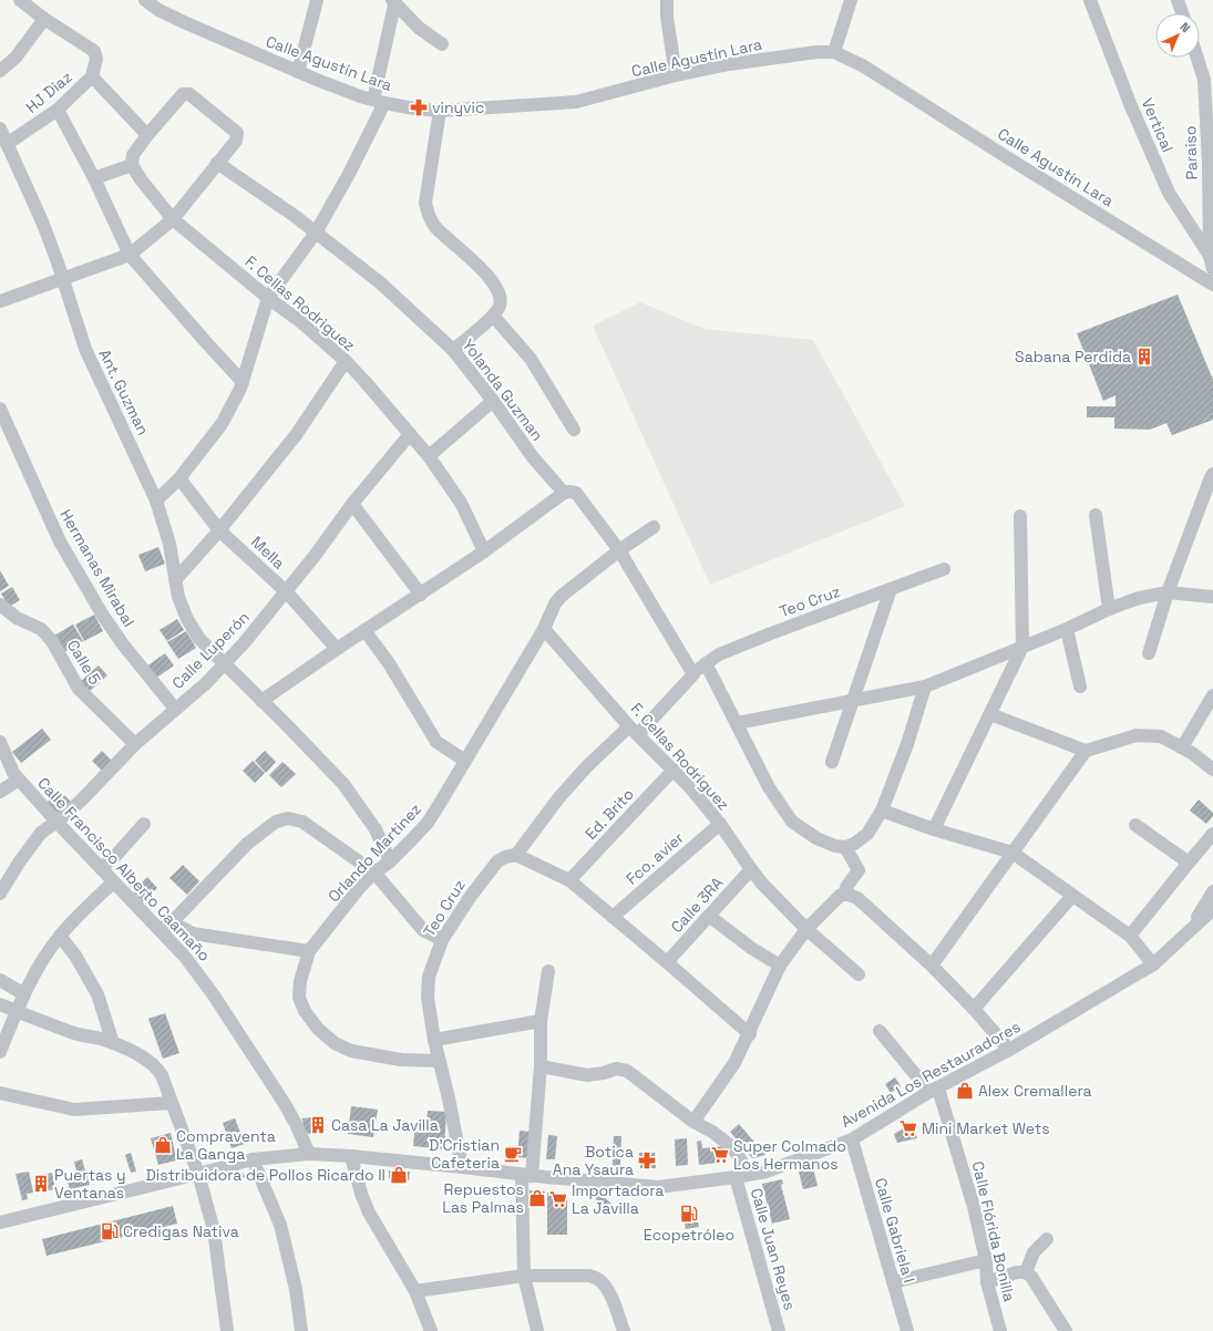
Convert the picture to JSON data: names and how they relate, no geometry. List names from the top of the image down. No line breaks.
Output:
{"streets":{"street":["Calle Agustín Lara","HJ Diaz","Vertical","Paraiso","F. Cellas Rodriguez","Yolanda Guzman","Ant. Guzman","Mella","Hermanas Mirabal","Teo Cruz","Calle Luperón","Calle 5","Ed. Brito","Orlando Martinez","Fco. avier","Calle Francisco Alberto Caamaño","Calle 3RA","Avenida Los Restauradores","Calle Gabriela I","Calle Flórida Bonilla","Calle Juan Reyes"]},"crossings":[["HJ Diaz","Ant. Guzman"],["Vertical","Paraiso"],["F. Cellas Rodriguez","Calle Luperón"],["F. Cellas Rodriguez","Ed. Brito"],["F. Cellas Rodriguez","Orlando Martinez"],["F. Cellas Rodriguez","Fco. avier"],["F. Cellas Rodriguez","Calle 3RA"],["Yolanda Guzman","Teo Cruz"],["Yolanda Guzman","Orlando Martinez"],["Ant. Guzman","Calle Luperón"],["Ant. Guzman","Orlando Martinez"],["Mella","Calle Luperón"],["Hermanas Mirabal","Calle Luperón"],["Teo Cruz","Orlando Martinez"],["Teo Cruz","Avenida Los Restauradores"],["Calle Luperón","Calle 5"],["Calle Luperón","Calle Francisco Alberto Caamaño"],["Calle Francisco Alberto Caamaño","Avenida Los Restauradores"],["Avenida Los Restauradores","Calle Gabriela I"],["Avenida Los Restauradores","Calle Flórida Bonilla"],["Avenida Los Restauradores","Calle Juan Reyes"]],"places":{"pharmacy":["vinyvic","Botica Ana Ysaura"],"building":["Sabana Perdida","Casa La Javilla","Puertas y Ventanas"],"shop":["Alex Cremallera","Compraventa La Ganga","Distribuidora de Pollos Ricardo II","Repuestos Las Palmas"],"supermarket":["Mini Market Wets","Super Colmado Los Hermanos","Importadora La Javilla"],"cafe":["D'Cristian Cafeteria"],"fuel station":["Ecopetróleo","Credigas Nativa"]},"north":"top right"}
